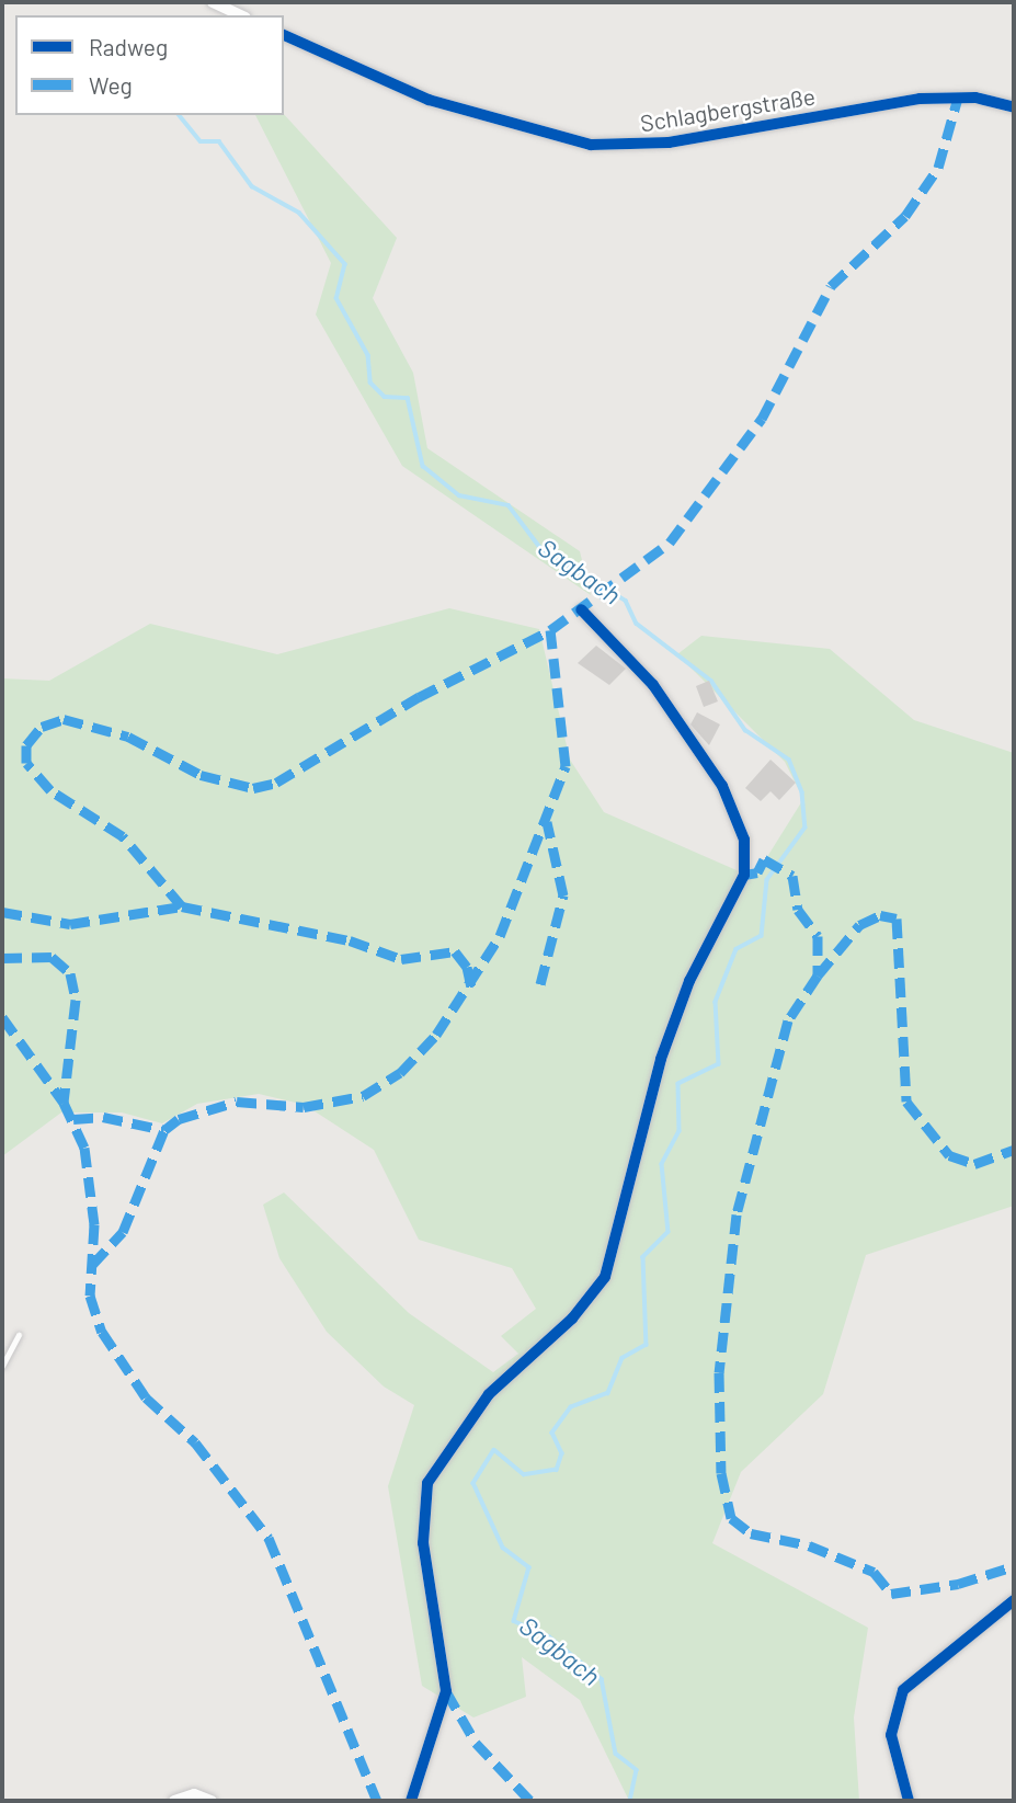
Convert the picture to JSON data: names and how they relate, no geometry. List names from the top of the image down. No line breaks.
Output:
{"streets":{"street":["Schlagbergstraße"]},"water":["Sagbach"],"legend":["Radweg","Weg"]}
